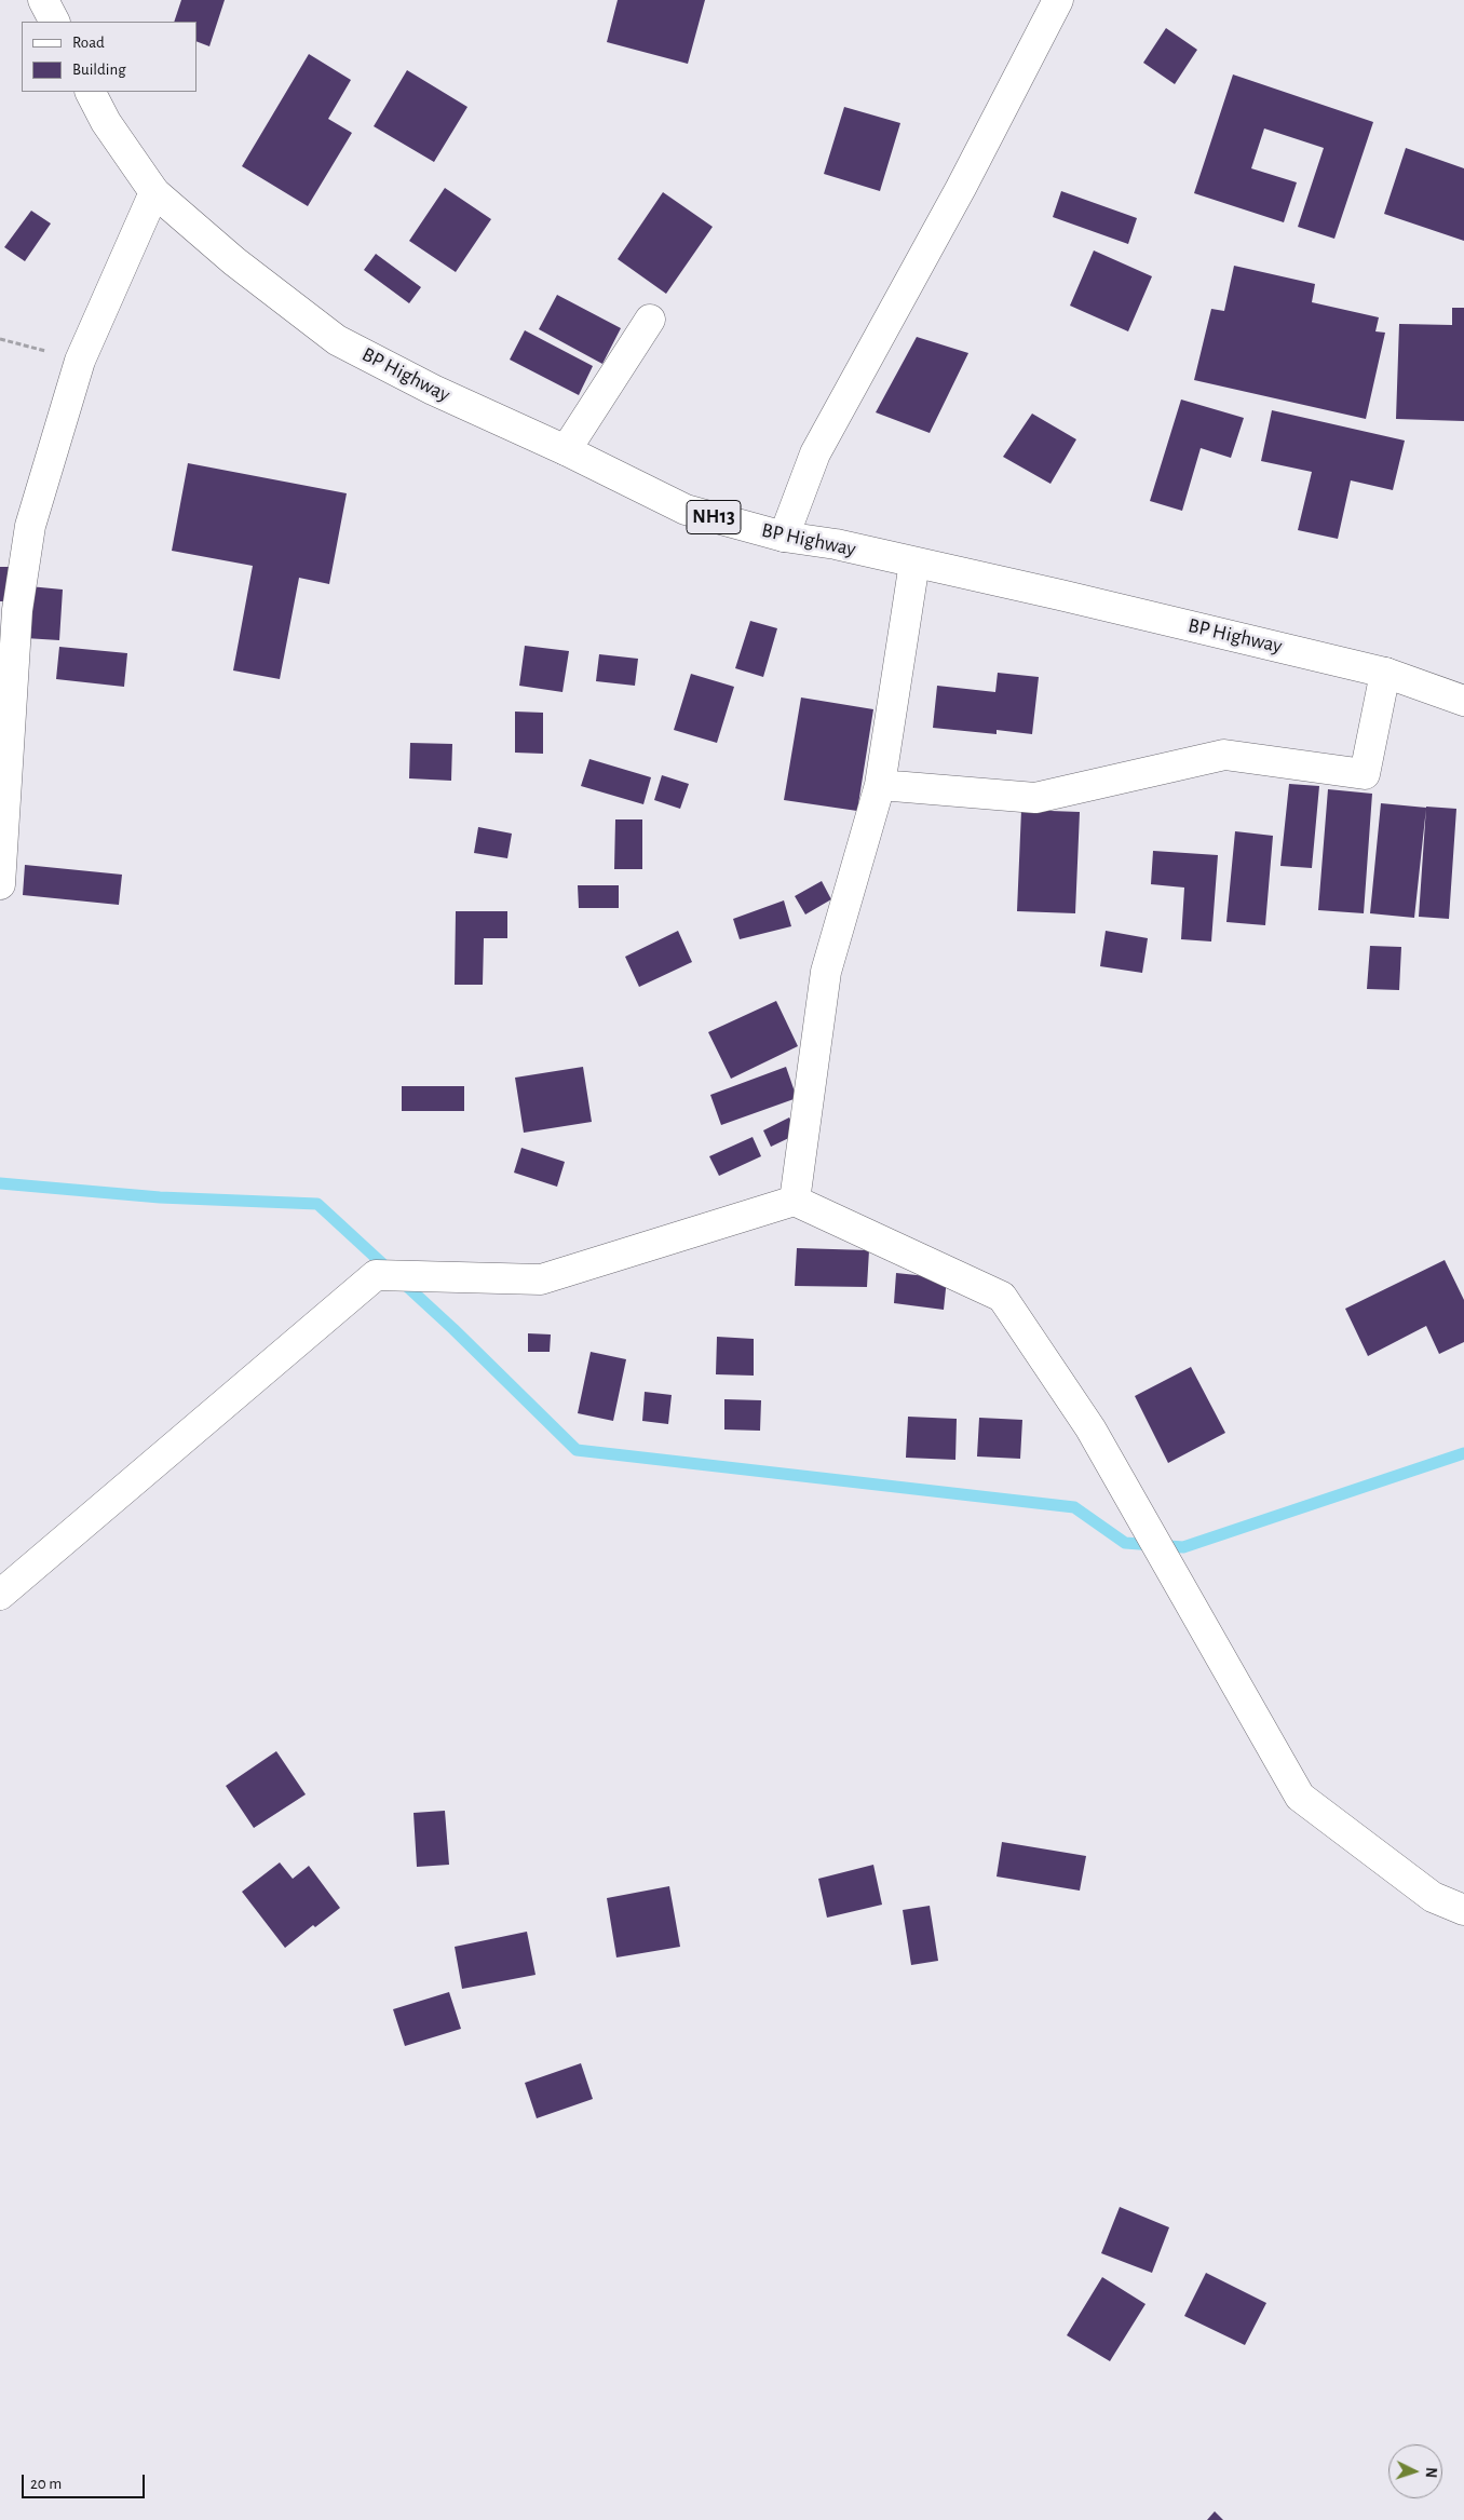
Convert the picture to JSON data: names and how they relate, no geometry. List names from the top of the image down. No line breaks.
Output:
{"streets":{"main road":["BP Highway","NH13"]},"legend":["Road","Building"],"scale_bar":"20 m","north":"right"}
